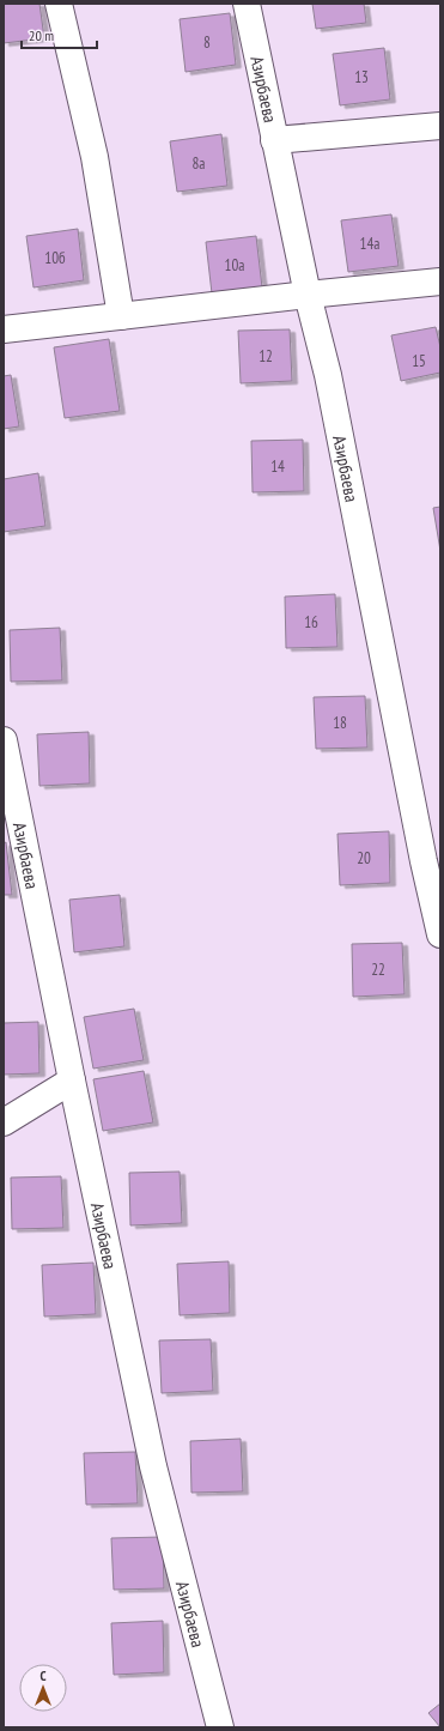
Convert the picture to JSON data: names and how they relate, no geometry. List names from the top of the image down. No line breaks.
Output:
{"streets":{"street":["Азирбаева"]},"house_numbers":["8","13","8а","14а","10б","10а","12","15","14","16","18","20","22"],"scale_bar":"20 m","north":"top"}
